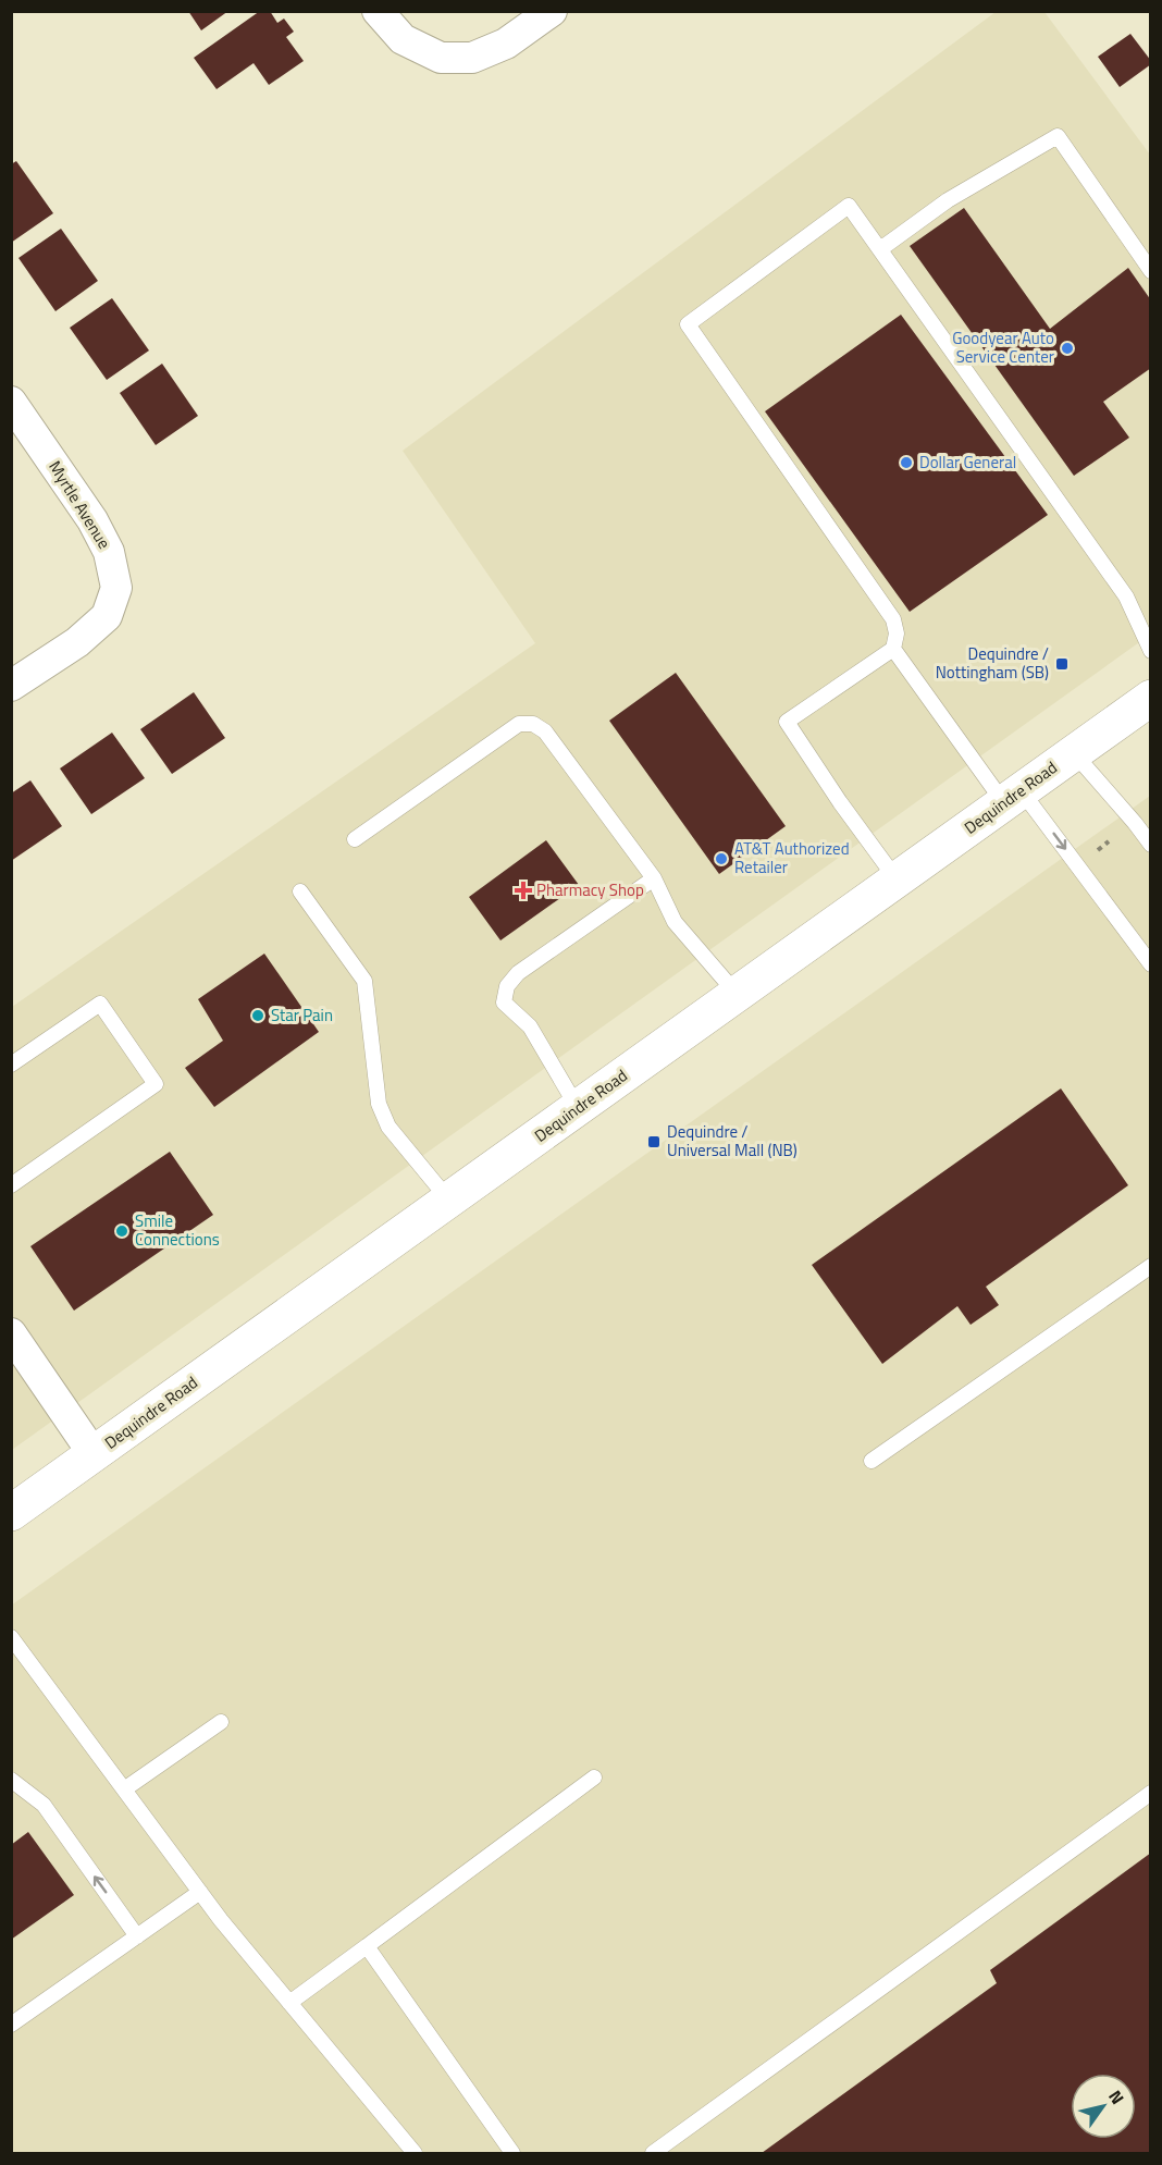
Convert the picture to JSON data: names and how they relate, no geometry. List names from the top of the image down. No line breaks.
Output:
{"streets":{"main road":["Dequindre Road"],"street":["Myrtle Avenue"]},"places":{"other":["Goodyear Auto Service Center","Dollar General","AT&T Authorized Retailer","Star Pain","Smile Connections"],"transit":["Dequindre / Nottingham (SB)","Dequindre / Universal Mall (NB)"],"health":["Pharmacy Shop"]},"north":"top right"}
